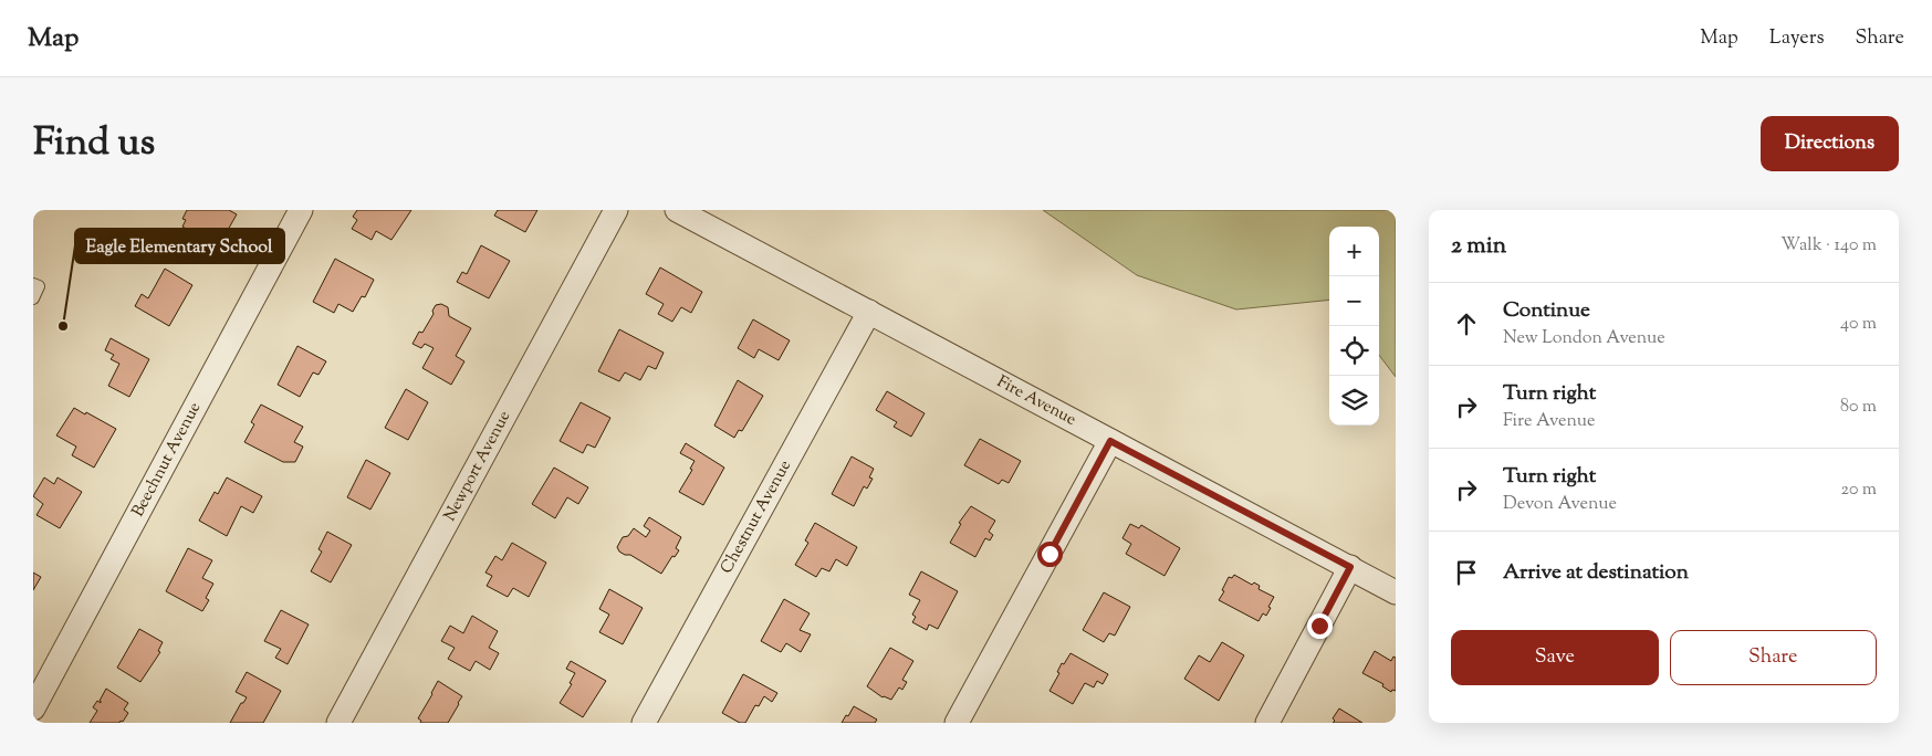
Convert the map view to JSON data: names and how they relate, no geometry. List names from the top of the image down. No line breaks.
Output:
{"streets":{"street":["Fire Avenue","Beechnut Avenue","Newport Avenue","Chestnut Avenue"]},"crossings":[["Fire Avenue","Chestnut Avenue"]],"places":["Eagle Elementary School"],"page":{"header":"Map","nav":["Map","Layers","Share"],"title":"Find us","buttons":["Directions",["Save","Share"]],"heading":["2 min","Walk · 140 m"],"map_buttons":["+","−"],"list":[["Continue","New London Avenue","40 m"],["Turn right","Fire Avenue","80 m"],["Turn right","Devon Avenue","20 m"],"Arrive at destination"]}}
